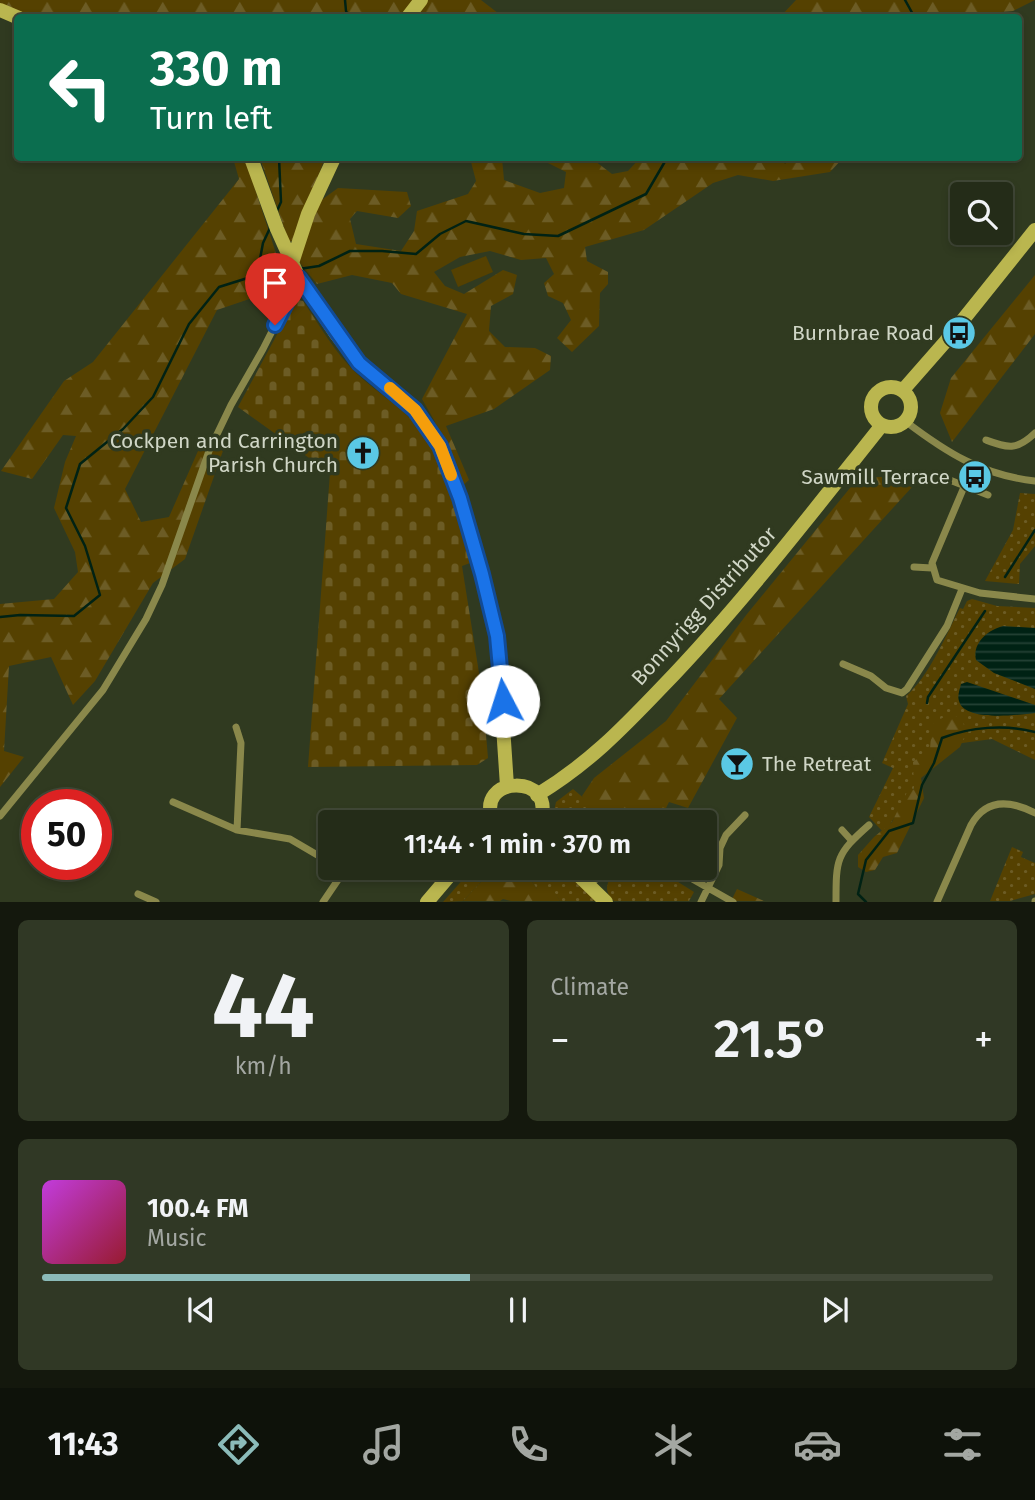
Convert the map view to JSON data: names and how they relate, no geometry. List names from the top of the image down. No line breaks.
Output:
{"streets":{"main road":["Bonnyrigg Distributor"]},"places":{"bus stop":["Burnbrae Road","Sawmill Terrace"],"church":["Cockpen and Carrington Parish Church"],"bar":["The Retreat"]},"page":{"turn":["330 m","Turn left"],"limit":"50","trip":"11:44 · 1 min · 370 m","tile":[["44","km/h"],"Climate"],"heat":["−","21.5°","+"],"song":["100.4 FM","Music"],"tabs":"11:43"}}
